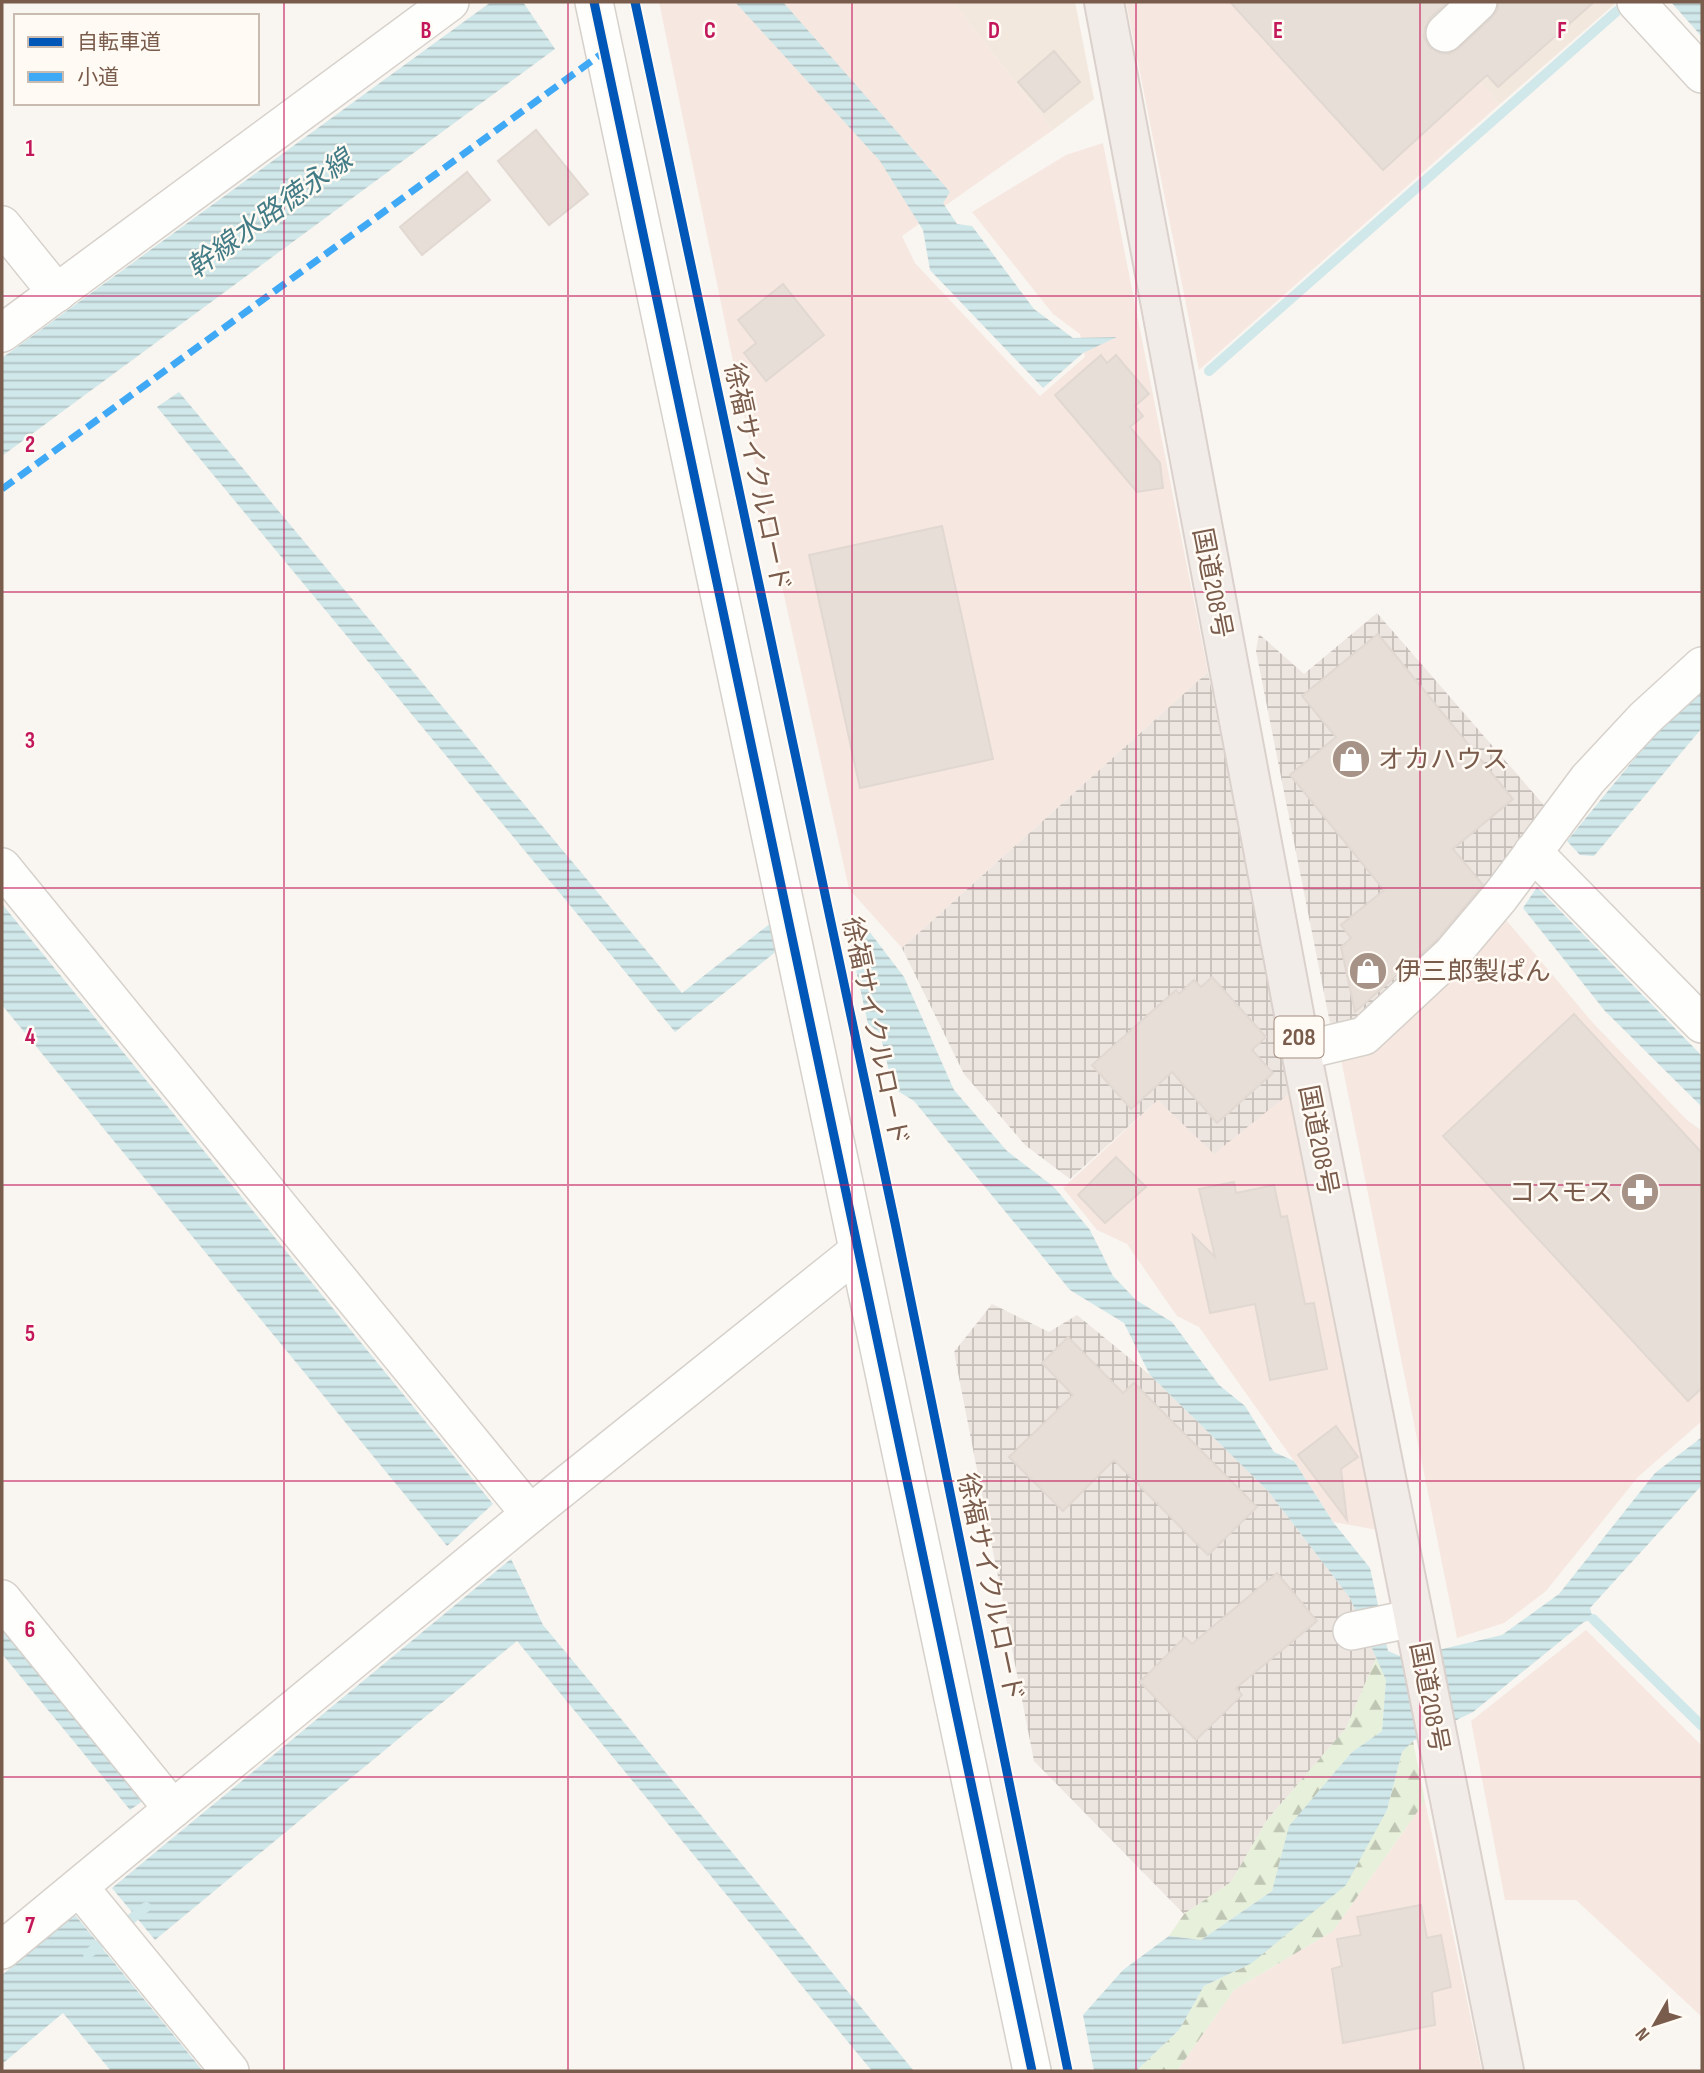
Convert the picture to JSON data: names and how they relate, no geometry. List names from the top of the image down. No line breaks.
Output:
{"streets":{"highway":["国道208号","208"],"cycle path":["徐福サイクルロード"]},"water":["幹線水路徳永線"],"places":{"shop":["オカハウス","伊三郎製ぱん"],"pharmacy":["コスモス"]},"legend":["自転車道","小道"],"north":"bottom left","grid":{"columns":["B","C","D","E","F"],"rows":["1","2","3","4","5","6","7"]}}
